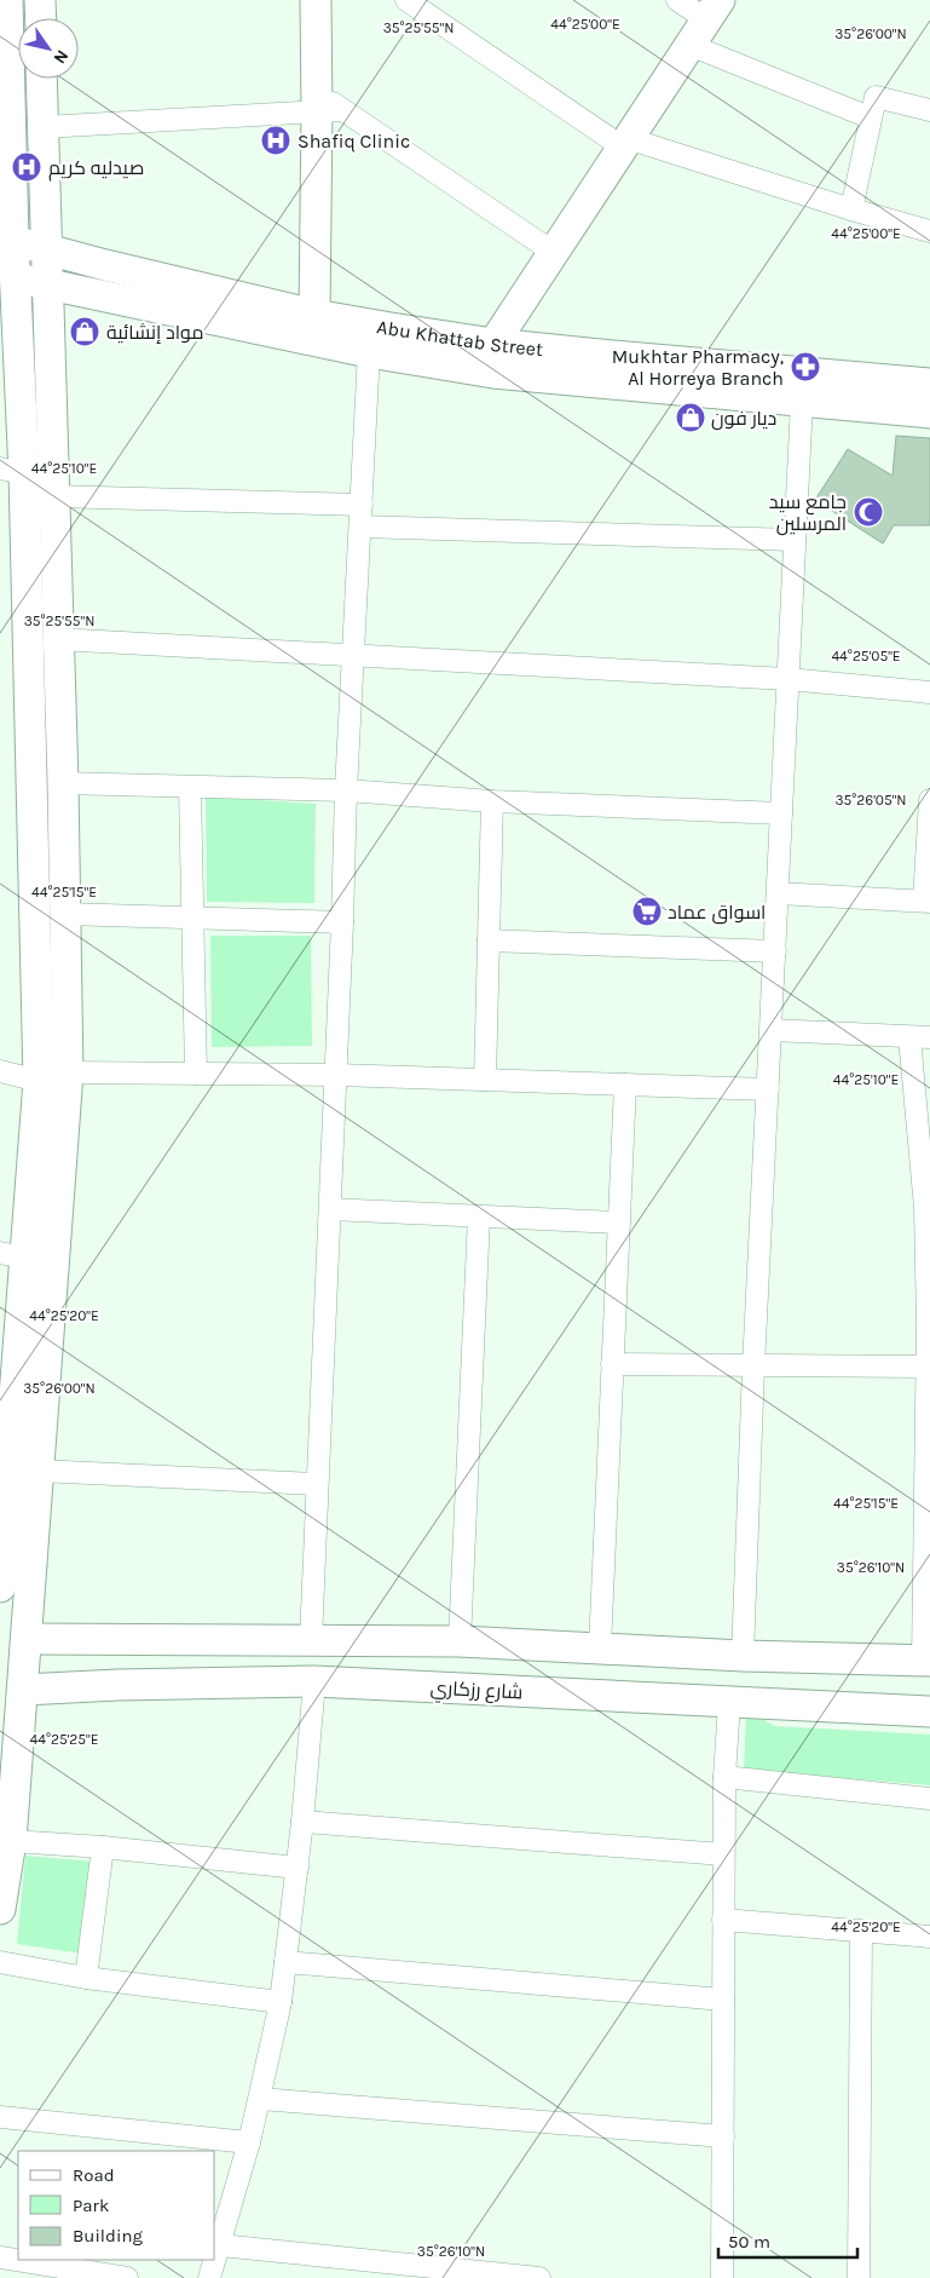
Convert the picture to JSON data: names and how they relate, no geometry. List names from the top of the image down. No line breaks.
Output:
{"streets":{"street":["Abu Khattab Street","شارع رزكاري"]},"places":{"hospital":["Shafiq Clinic","صيدليه كريم"],"shop":["مواد إنشائية","ديار فون"],"pharmacy":["Mukhtar Pharmacy, Al Horreya Branch"],"mosque":["جامع سيد المرسلين"],"supermarket":["اسواق عماد"]},"legend":["Road","Park","Building"],"scale_bar":"50 m","north":"bottom right","coordinates":["44°25'00\"E","35°25'55\"N","35°26'00\"N","44°25'10\"E","44°25'05\"E","35°26'05\"N","44°25'15\"E","44°25'20\"E","35°26'10\"N","44°25'25\"E"]}
